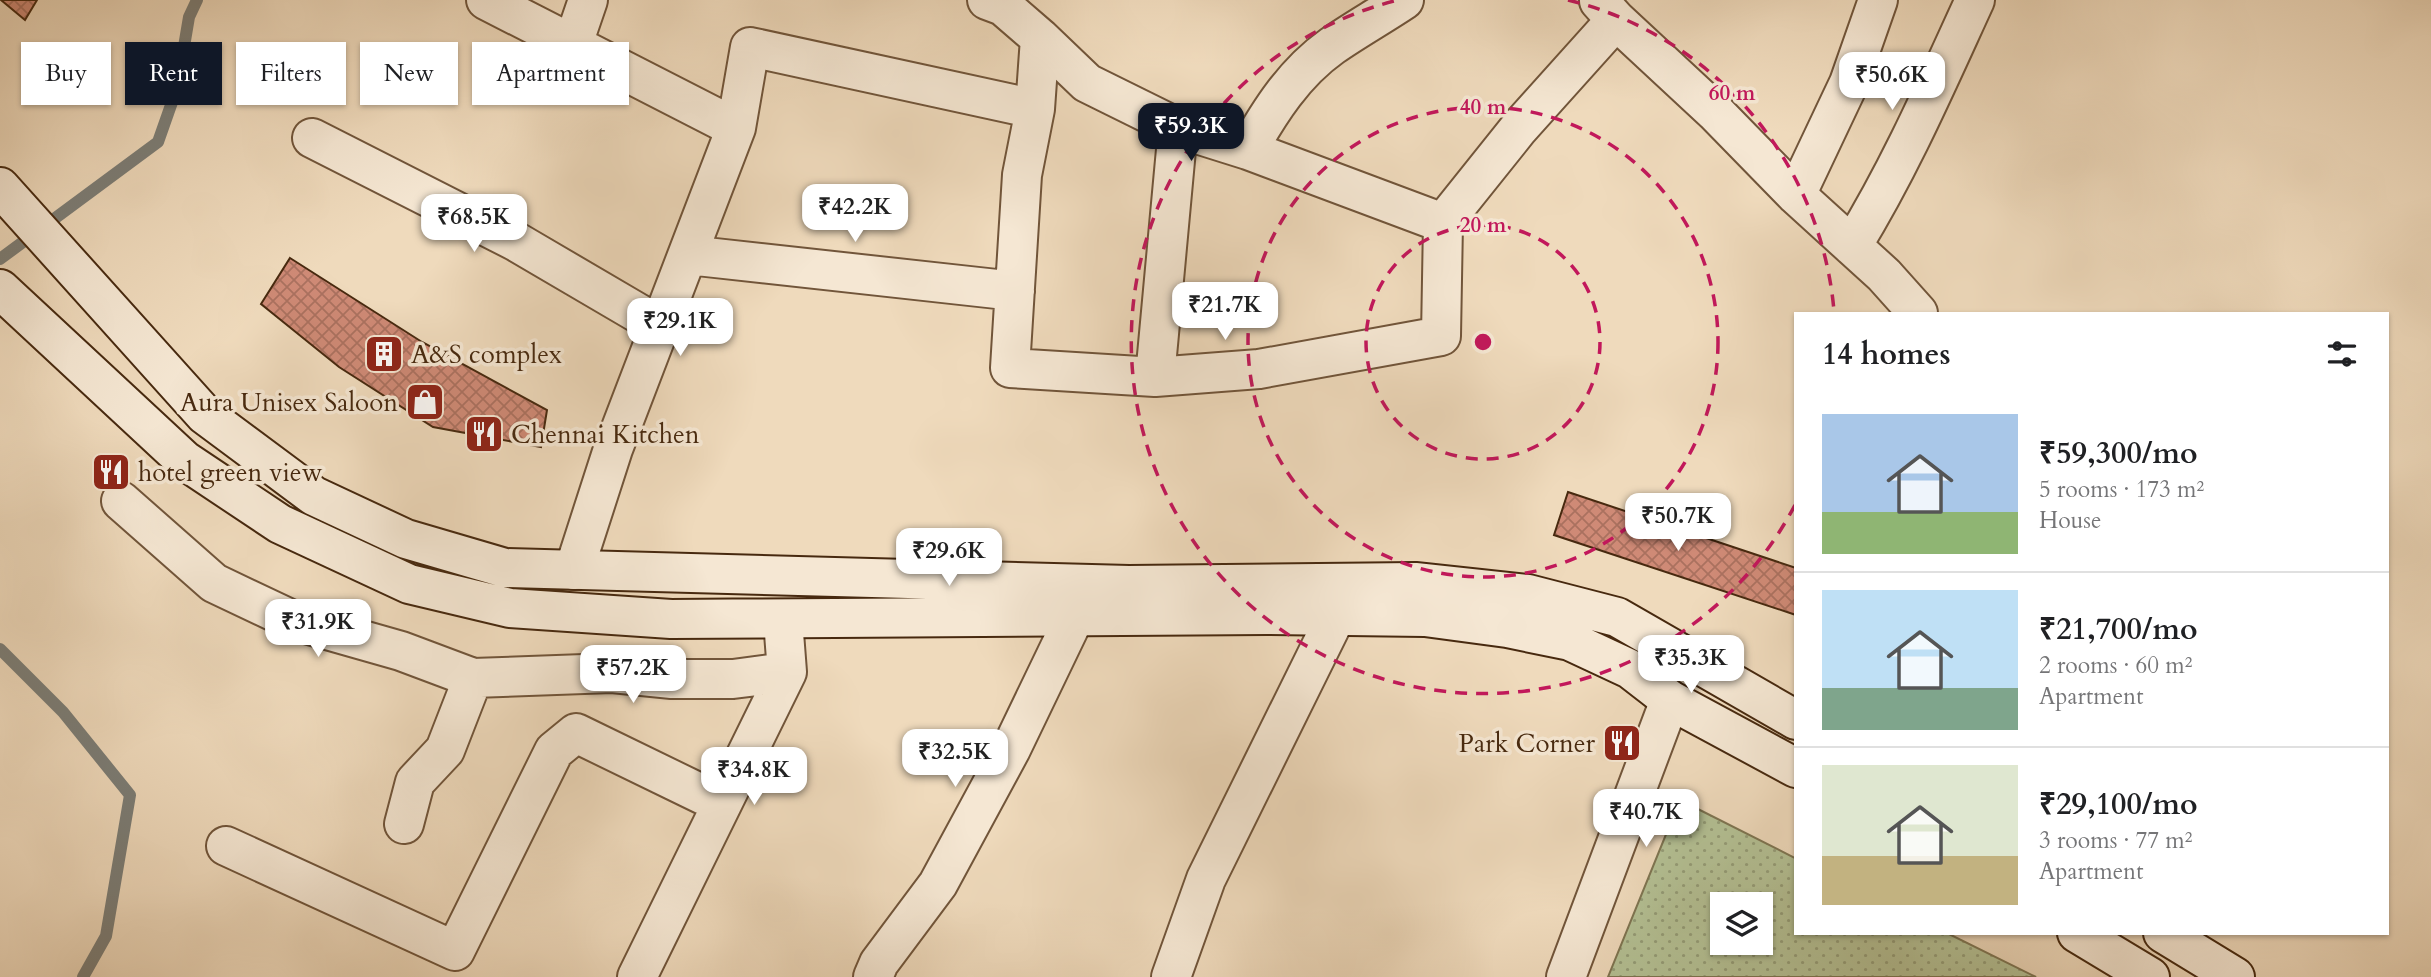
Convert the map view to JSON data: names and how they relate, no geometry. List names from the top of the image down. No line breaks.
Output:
{"places":{"building":["A&S complex"],"shop":["Aura Unisex Saloon"],"restaurant":["Chennai Kitchen","hotel green view","Park Corner"]},"page":{"chip":["Buy","Rent","Filters","New","Apartment"],"price":["₹50.6K","₹59.3K","₹42.2K","₹68.5K","₹21.7K","₹29.1K","₹50.7K","₹29.6K","₹31.9K","₹35.3K","₹57.2K","₹32.5K","₹34.8K","₹40.7K"],"heading":"14 homes","list":[{"name":"₹59,300/mo","note":"5 rooms · 173 m² · House"},{"name":"₹21,700/mo","note":"2 rooms · 60 m² · Apartment"},{"name":"₹29,100/mo","note":"3 rooms · 77 m² · Apartment"}]},"rings":["60 m","40 m","20 m"]}
